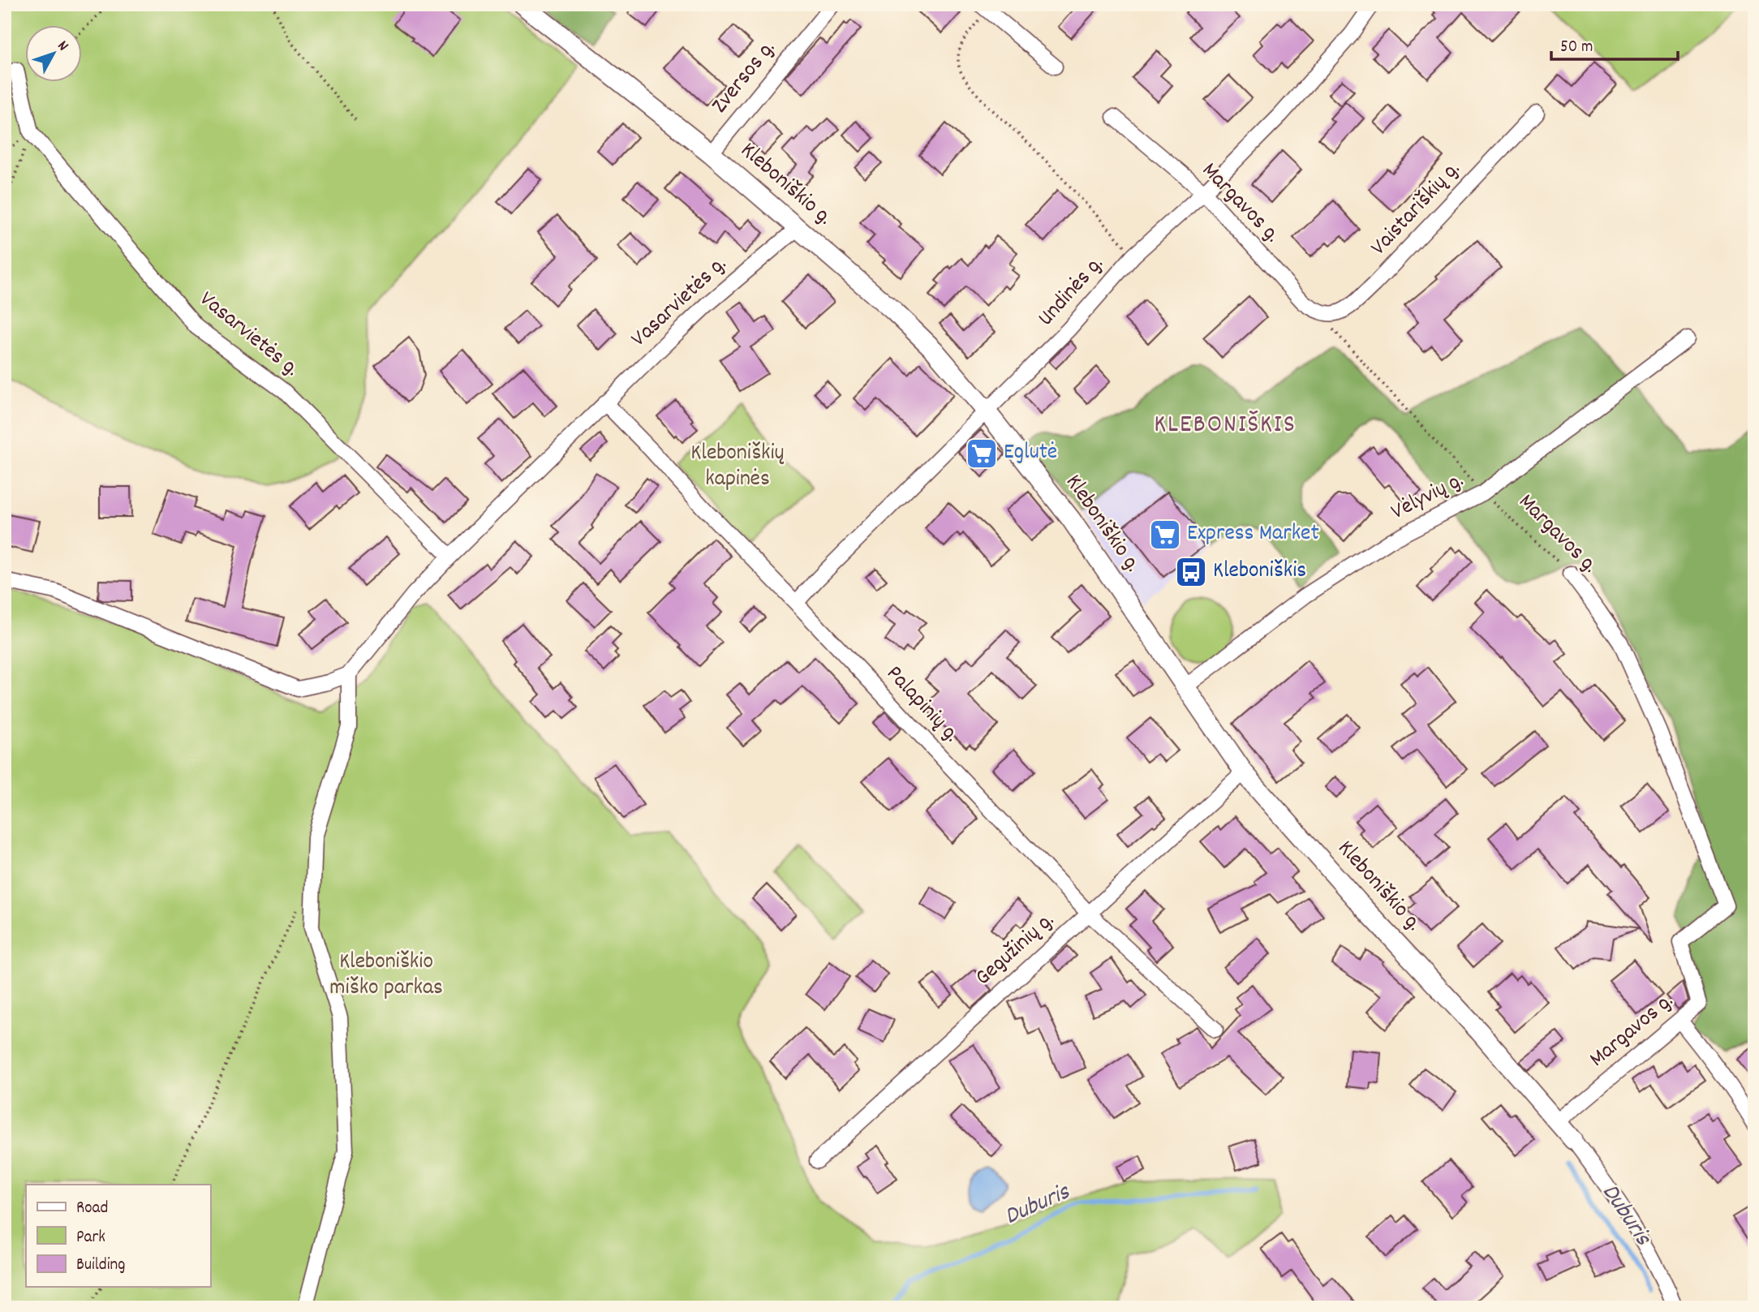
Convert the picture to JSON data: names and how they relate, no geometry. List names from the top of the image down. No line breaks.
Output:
{"streets":{"street":["Zversos g.","Kleboniškio g.","Margavos g.","Vaistariškių g.","Undinės g.","Vasarvietės g.","Vėlyvių g.","Palapinių g.","Gegužinių g."]},"crossings":[["Zversos g.","Kleboniškio g."],["Kleboniškio g.","Margavos g."],["Kleboniškio g.","Undinės g."],["Kleboniškio g.","Vasarvietės g."],["Kleboniškio g.","Vėlyvių g."],["Kleboniškio g.","Gegužinių g."],["Margavos g.","Vaistariškių g."],["Margavos g.","Undinės g."],["Margavos g.","Vėlyvių g."],["Undinės g.","Palapinių g."],["Vasarvietės g.","Palapinių g."],["Palapinių g.","Gegužinių g."]],"districts":["KLEBONIŠKIS"],"water":["Duburis"],"parks":["Kleboniškių kapinės","Kleboniškio miško parkas"],"places":{"supermarket":["Eglutė","Express Market"],"bus stop":["Kleboniškis"]},"legend":["Road","Park","Building"],"scale_bar":"50 m","north":"top right"}
